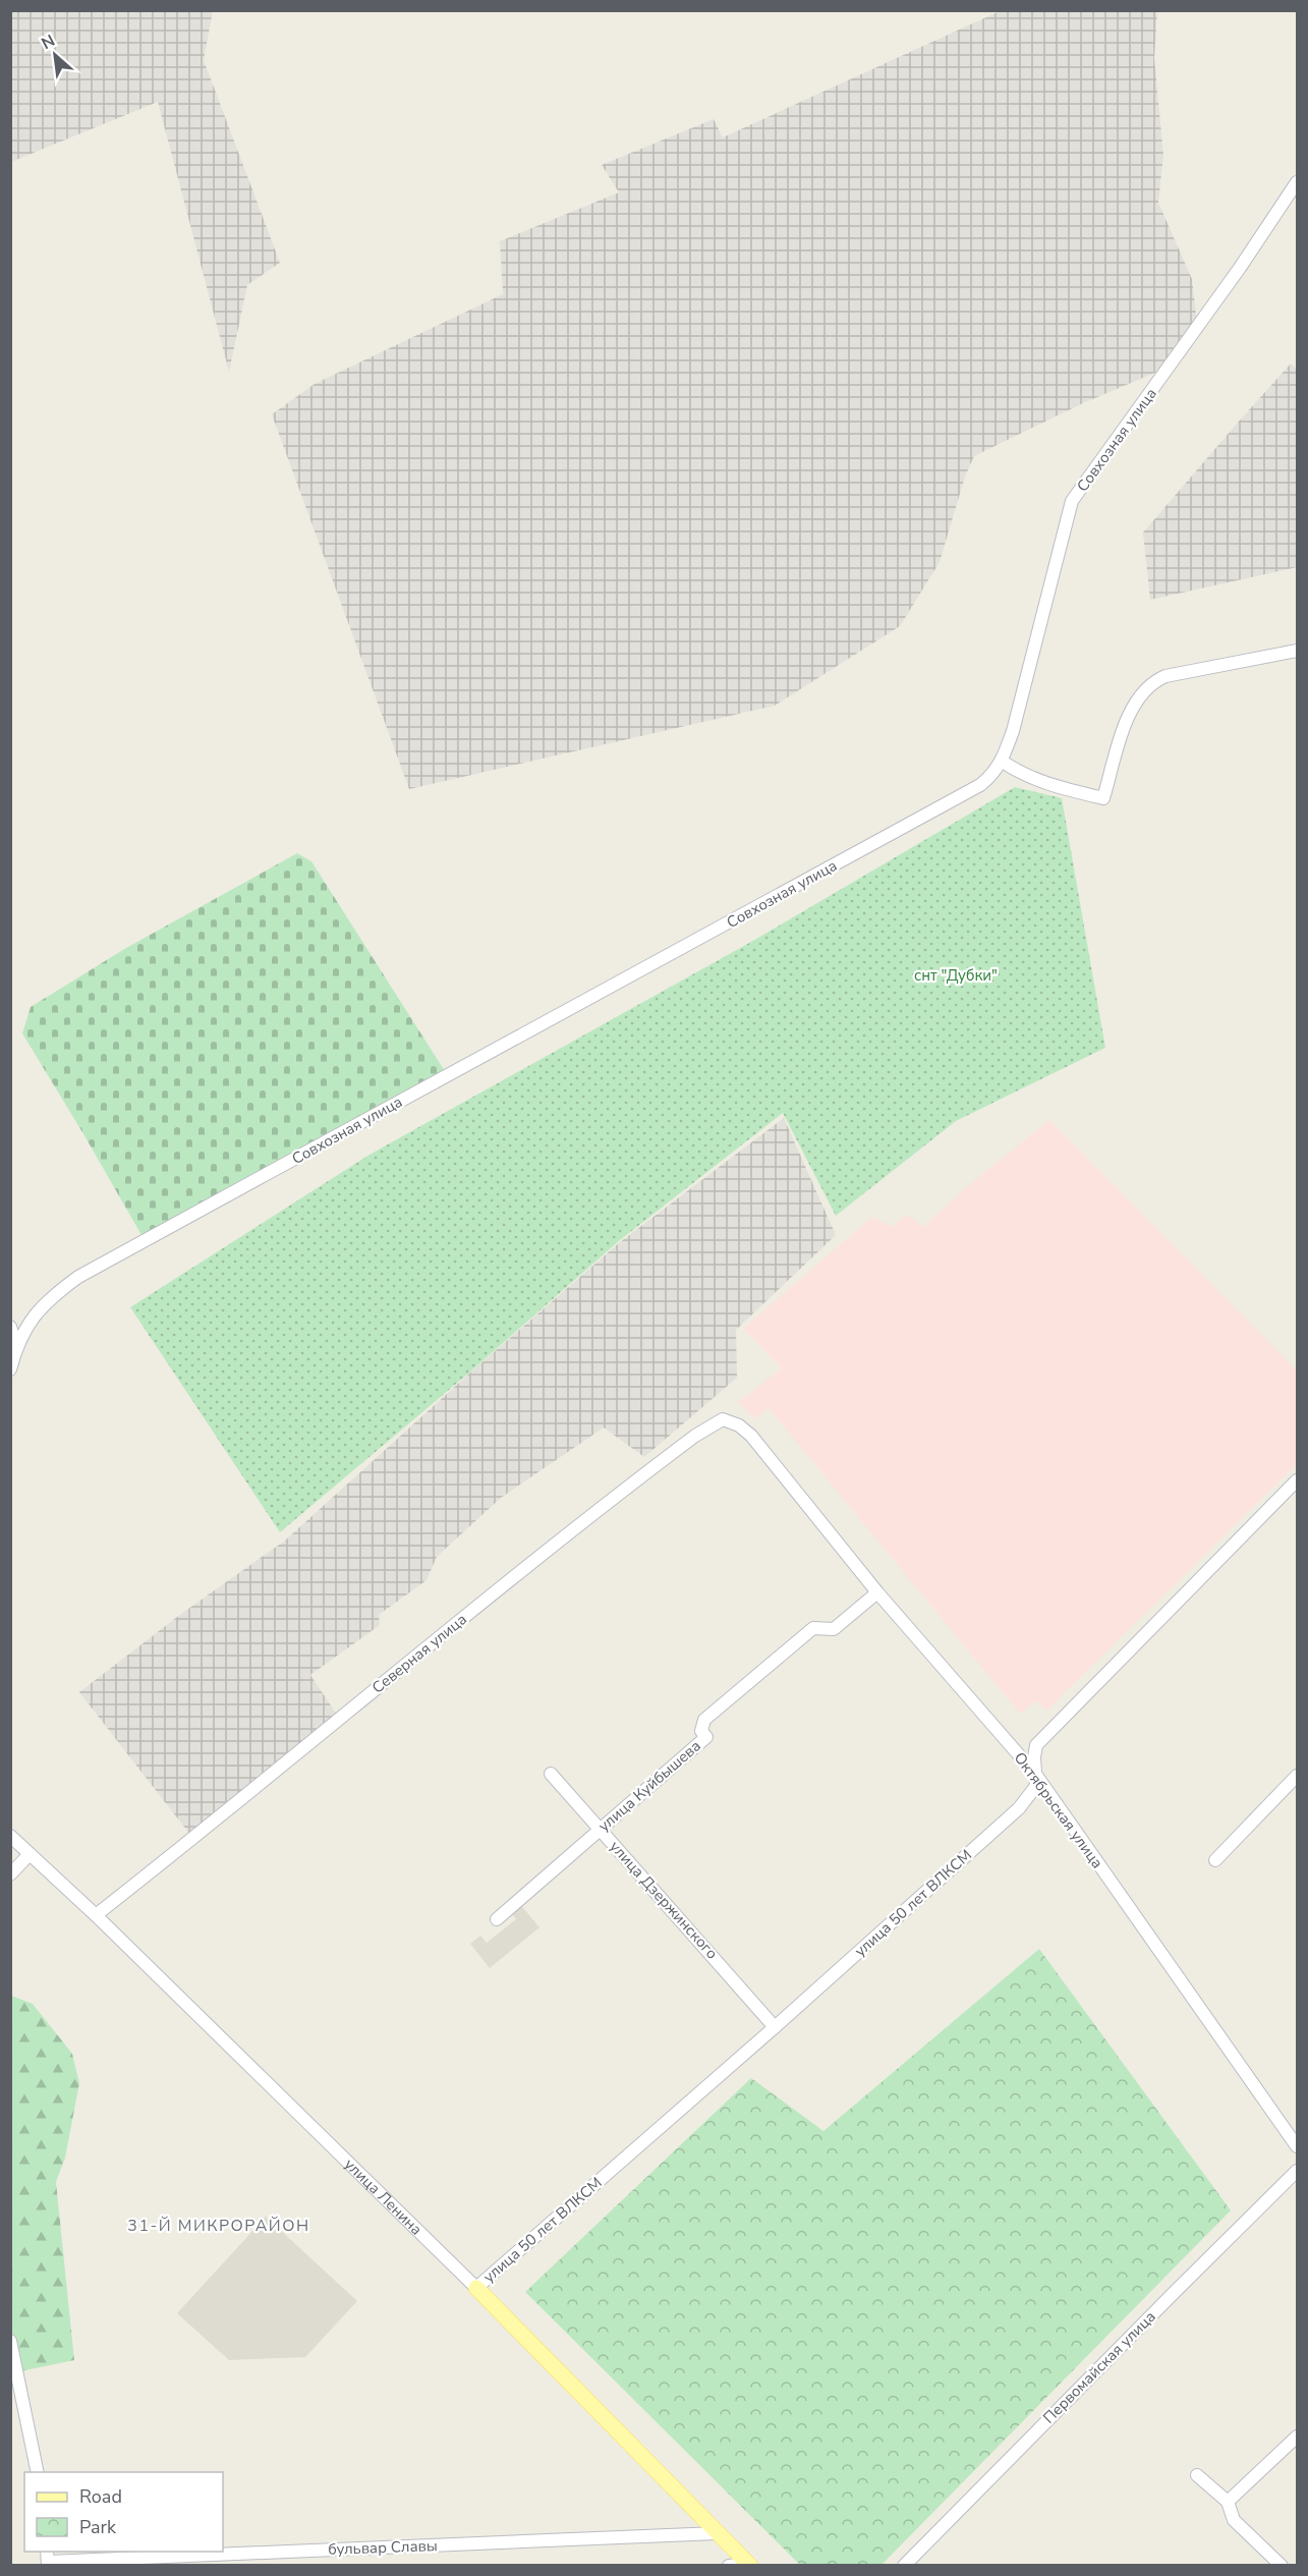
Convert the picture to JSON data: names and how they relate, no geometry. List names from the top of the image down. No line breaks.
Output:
{"streets":{"main road":["улица Ленина"],"street":["Совхозная улица","Северная улица","улица Куйбышева","Октябрьская улица","улица Дзержинского","улица 50 лет ВЛКСМ","Первомайская улица","бульвар Славы"]},"crossings":[["Северная улица","Октябрьская улица"],["Северная улица","улица Ленина"],["улица Куйбышева","Октябрьская улица"],["улица Куйбышева","улица Дзержинского"],["Октябрьская улица","улица 50 лет ВЛКСМ"],["улица Дзержинского","улица 50 лет ВЛКСМ"],["улица 50 лет ВЛКСМ","улица Ленина"],["улица Ленина","бульвар Славы"]],"districts":["31-Й МИКРОРАЙОН"],"parks":["снт \"Дубки\""],"legend":["Road","Park"],"north":"top left"}
